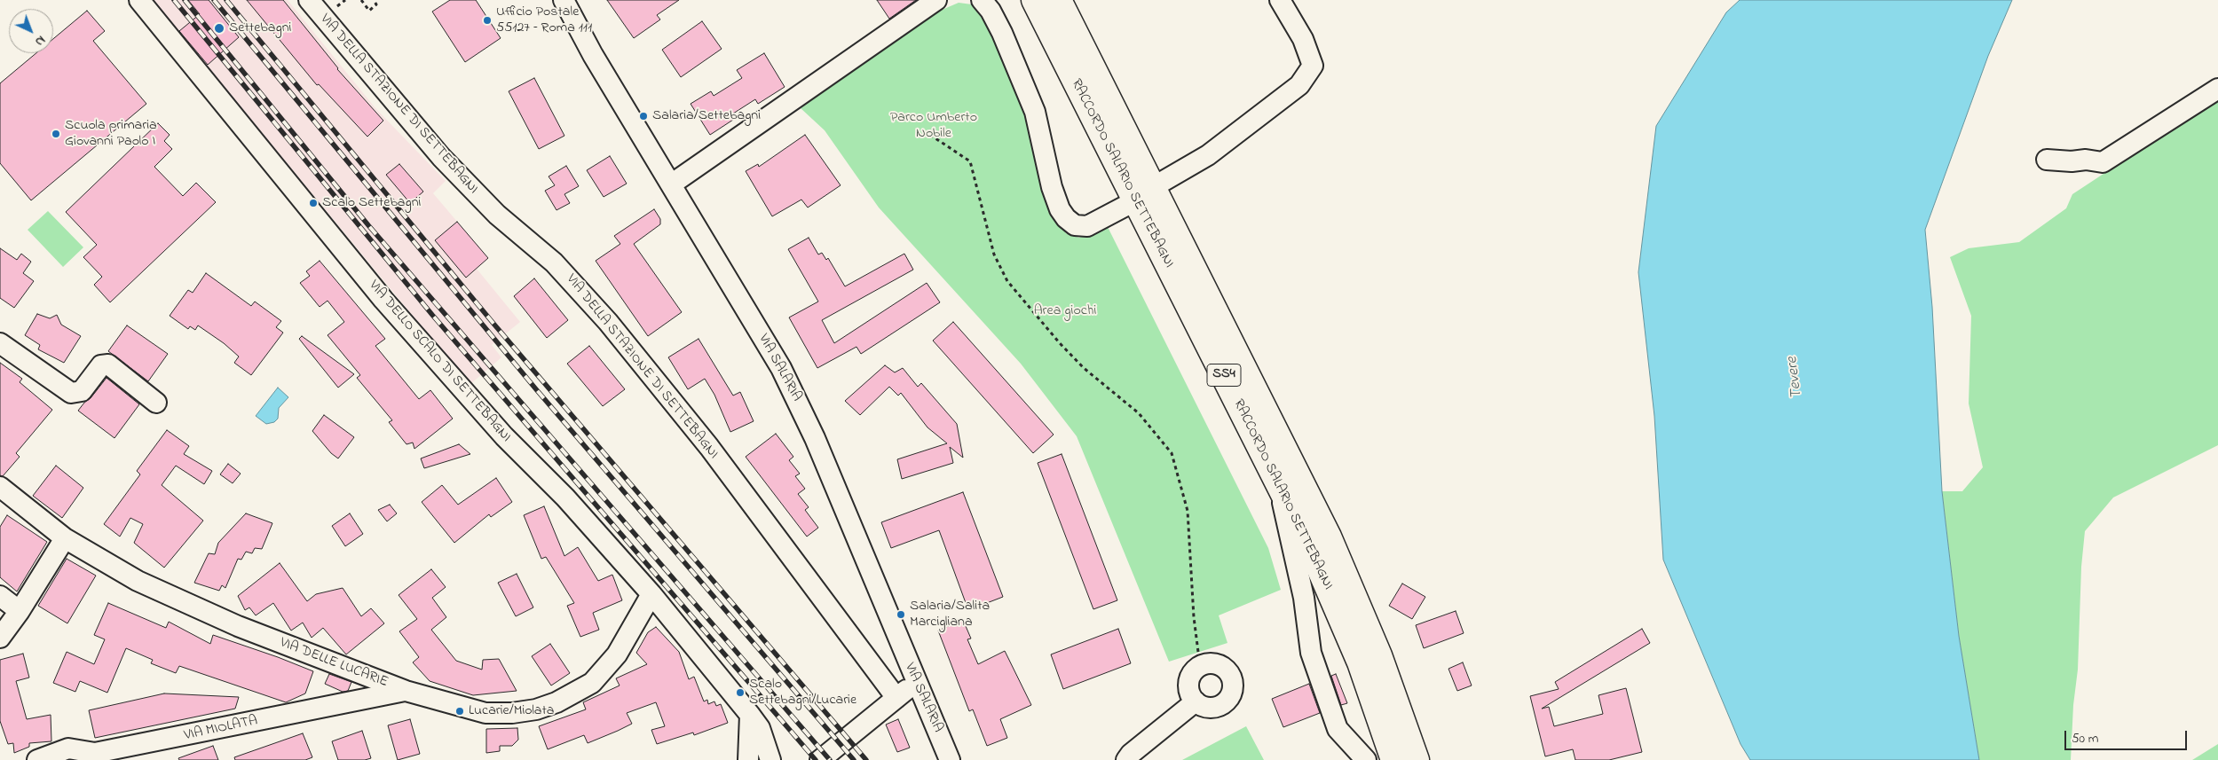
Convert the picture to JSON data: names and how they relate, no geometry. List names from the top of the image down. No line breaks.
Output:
{"streets":{"main road":["RACCORDO SALARIO SETTEBAGNI","SS4"],"street":["VIA DELLA STAZIONE DI SETTEBAGNI","VIA DELLO SCALO DI SETTEBAGNI","VIA SALARIA","VIA DELLE LUCARIE","VIA MIOLATA"]},"crossings":[["VIA DELLO SCALO DI SETTEBAGNI","VIA DELLE LUCARIE"],["VIA DELLE LUCARIE","VIA MIOLATA"]],"water":["Tevere"],"parks":["Parco Umberto Nobile","Area giochi"],"places":["Ufficio Postale 55127 – Roma 111","Settebagni","Salaria/Settebagni","Scuola primaria Giovanni Paolo I","Scalo Settebagni","Salaria/Salita Marcigliana","Scalo Settebagni/Lucarie","Lucarie/Miolata"],"scale_bar":"50 m","north":"bottom right"}
